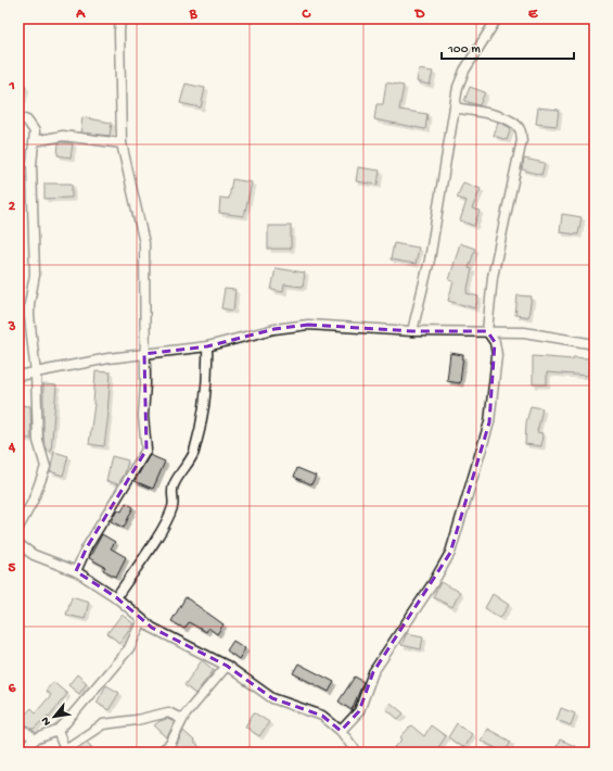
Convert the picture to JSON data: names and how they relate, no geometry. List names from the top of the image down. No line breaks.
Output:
{"scale_bar":"100 m","north":"bottom left","grid":{"columns":["A","B","C","D","E"],"rows":["1","2","3","4","5","6"]}}
